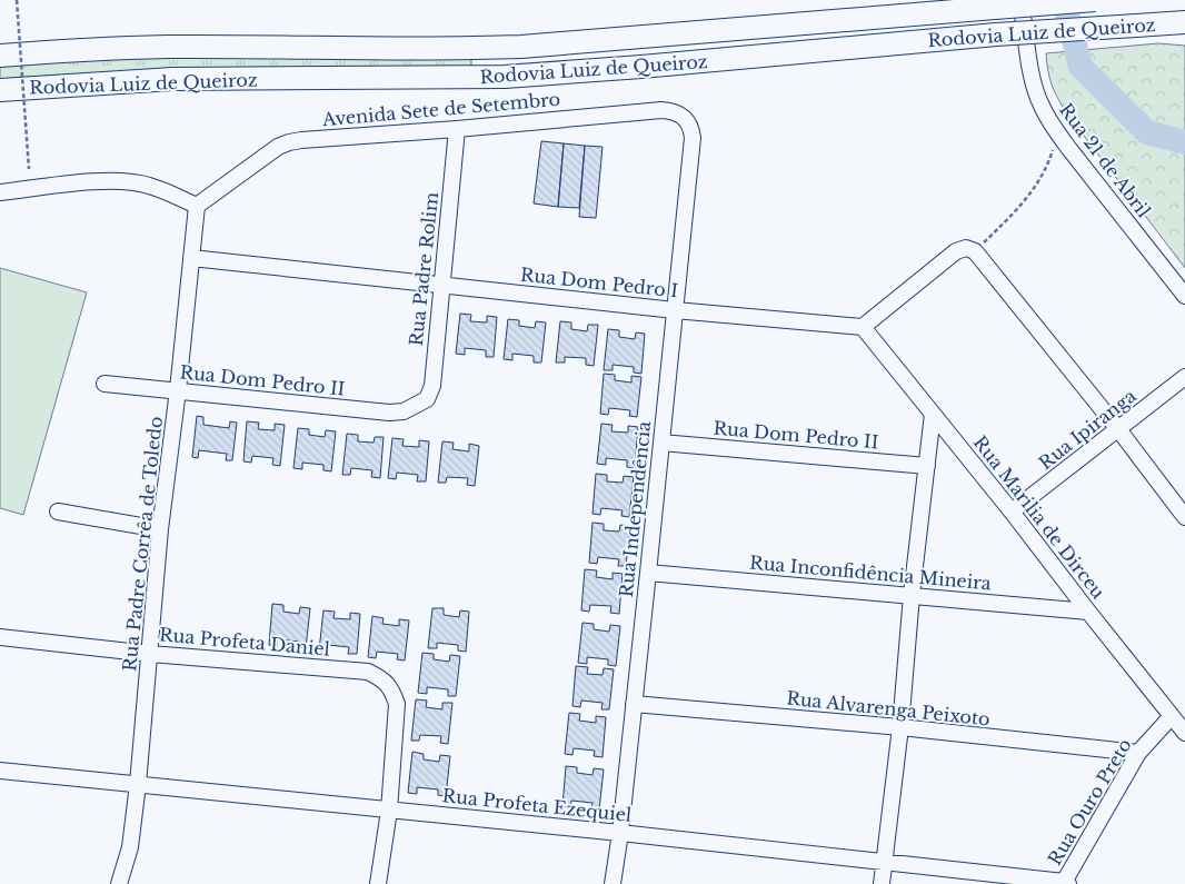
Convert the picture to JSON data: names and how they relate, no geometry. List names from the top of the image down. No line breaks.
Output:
{"streets":{"highway":["Rodovia Luiz de Queiroz"],"street":["Avenida Sete de Setembro","Rua 21 de Abril","Rua Padre Rolim","Rua Dom Pedro I","Rua Dom Pedro II","Rua Ipiranga","Rua Independência","Rua Marilia de Dirceu","Rua Padre Corrêa de Toledo","Rua Inconfidência Mineira","Rua Profeta Daniel","Rua Alvarenga Peixoto","Rua Ouro Preto","Rua Profeta Ezequiel"]},"crossings":[["Avenida Sete de Setembro","Rua Padre Rolim"],["Avenida Sete de Setembro","Rua Independência"],["Avenida Sete de Setembro","Rua Padre Corrêa de Toledo"],["Rua Padre Rolim","Rua Dom Pedro I"],["Rua Padre Rolim","Rua Dom Pedro II"],["Rua Dom Pedro I","Rua Independência"],["Rua Dom Pedro I","Rua Marilia de Dirceu"],["Rua Dom Pedro I","Rua Padre Corrêa de Toledo"],["Rua Dom Pedro II","Rua Independência"],["Rua Dom Pedro II","Rua Padre Corrêa de Toledo"],["Rua Ipiranga","Rua Marilia de Dirceu"],["Rua Independência","Rua Inconfidência Mineira"],["Rua Independência","Rua Alvarenga Peixoto"],["Rua Independência","Rua Profeta Ezequiel"],["Rua Marilia de Dirceu","Rua Inconfidência Mineira"],["Rua Marilia de Dirceu","Rua Ouro Preto"],["Rua Padre Corrêa de Toledo","Rua Profeta Daniel"],["Rua Padre Corrêa de Toledo","Rua Profeta Ezequiel"],["Rua Profeta Daniel","Rua Profeta Ezequiel"],["Rua Alvarenga Peixoto","Rua Ouro Preto"],["Rua Ouro Preto","Rua Profeta Ezequiel"]]}
